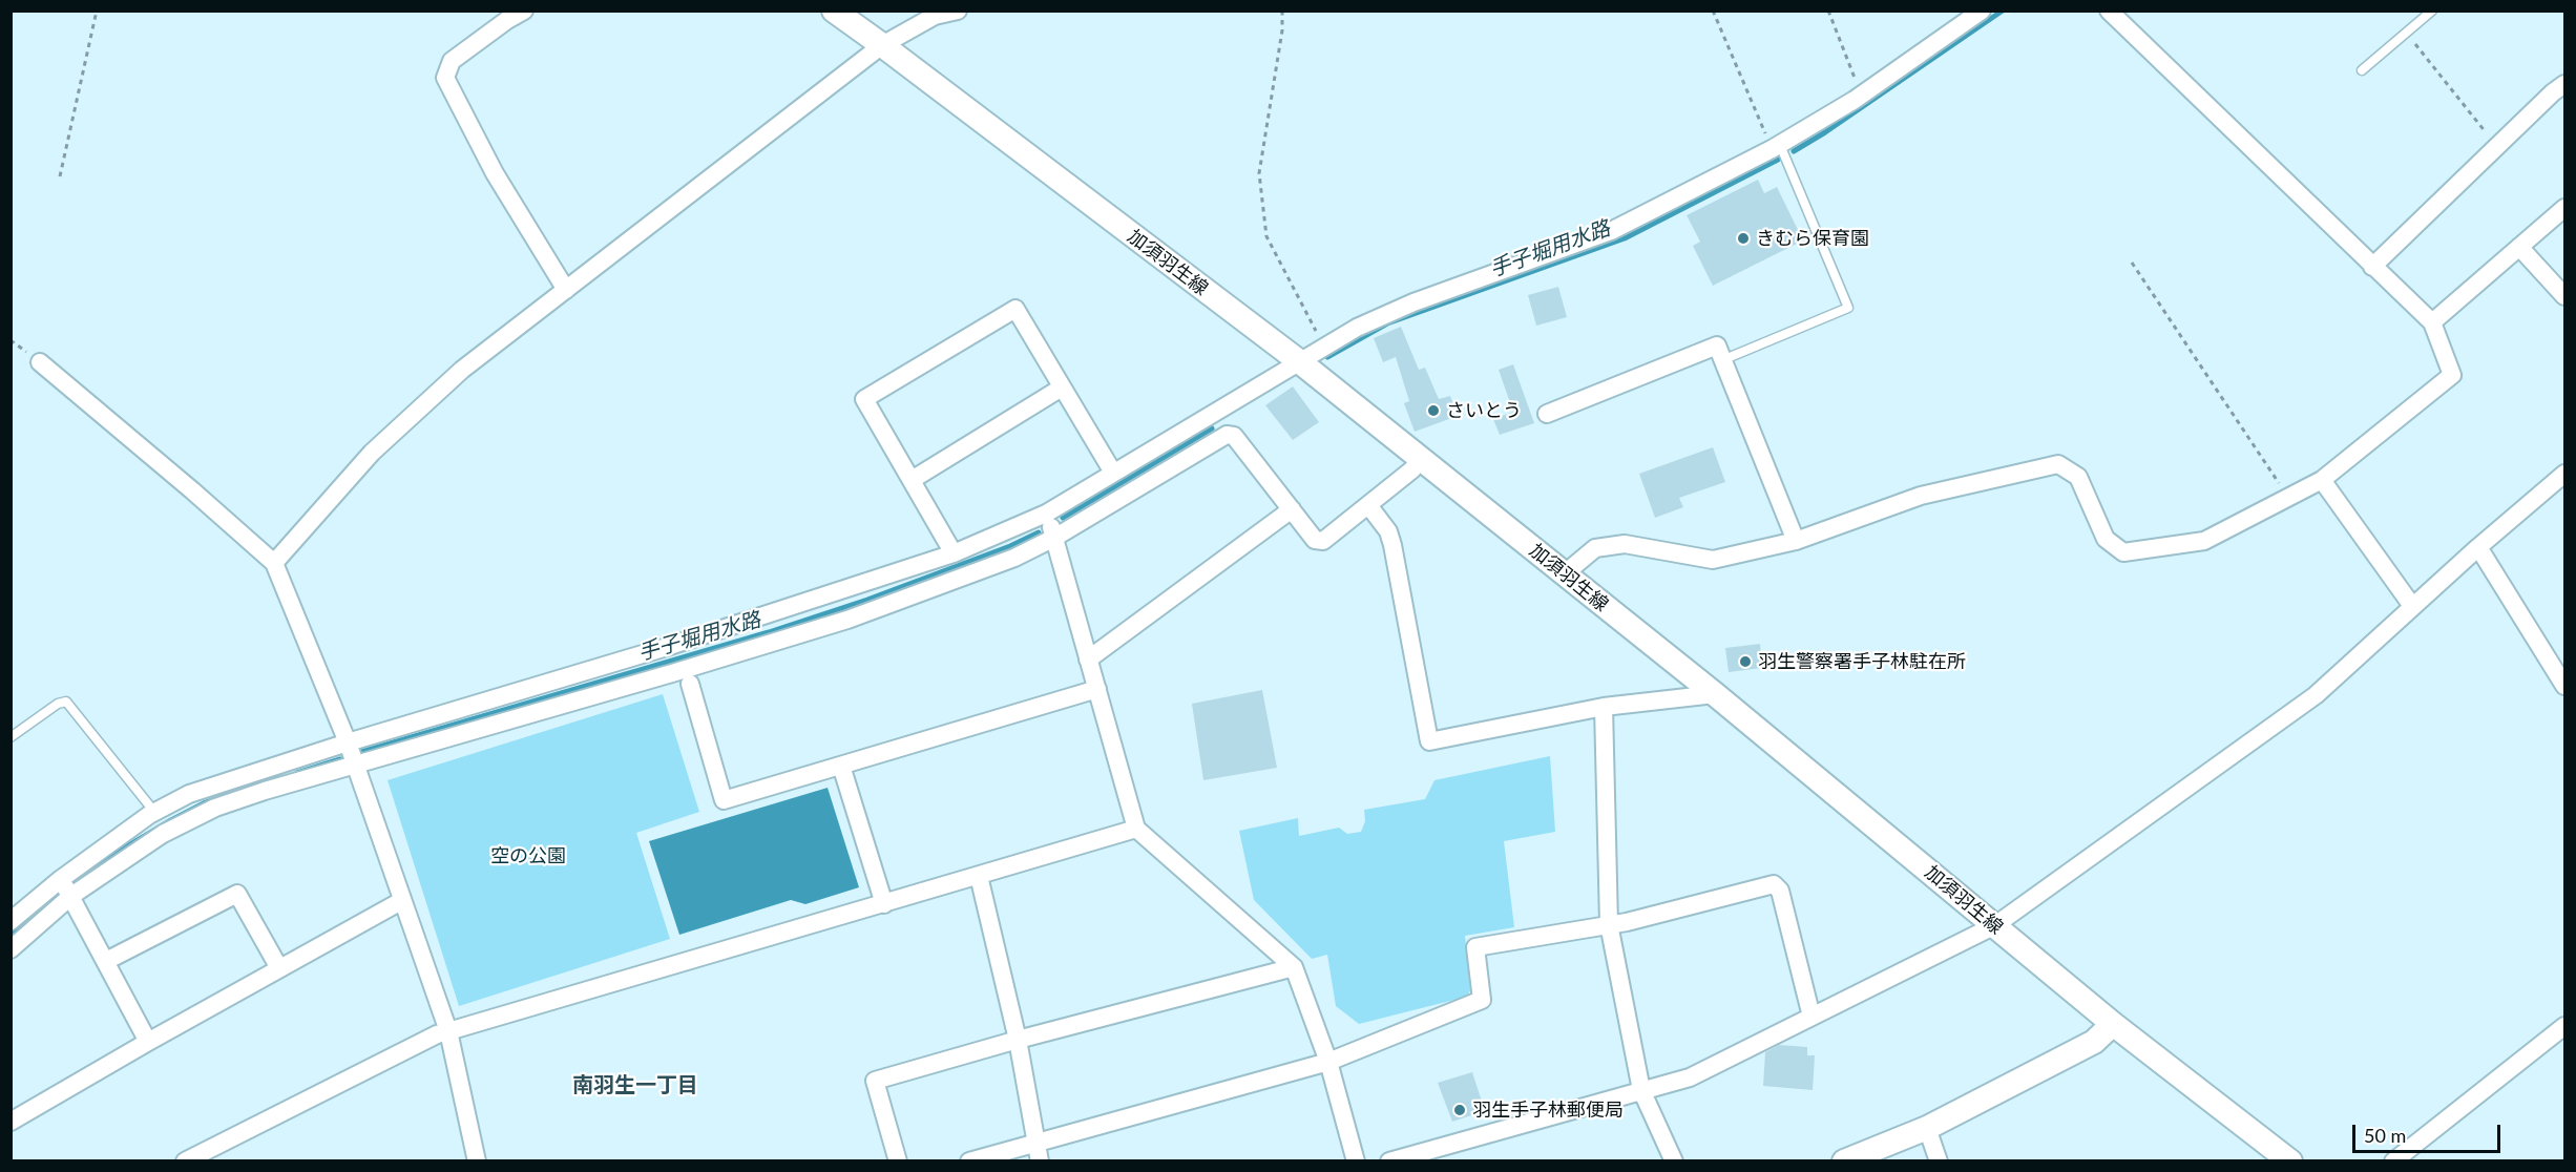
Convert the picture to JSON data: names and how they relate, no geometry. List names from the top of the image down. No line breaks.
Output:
{"streets":{"main road":["加須羽生線"]},"districts":["南羽生一丁目"],"water":["手子堀用水路"],"parks":["空の公園"],"places":["きむら保育園","さいとう","羽生警察署手子林駐在所","羽生手子林郵便局"],"scale_bar":"50 m"}
